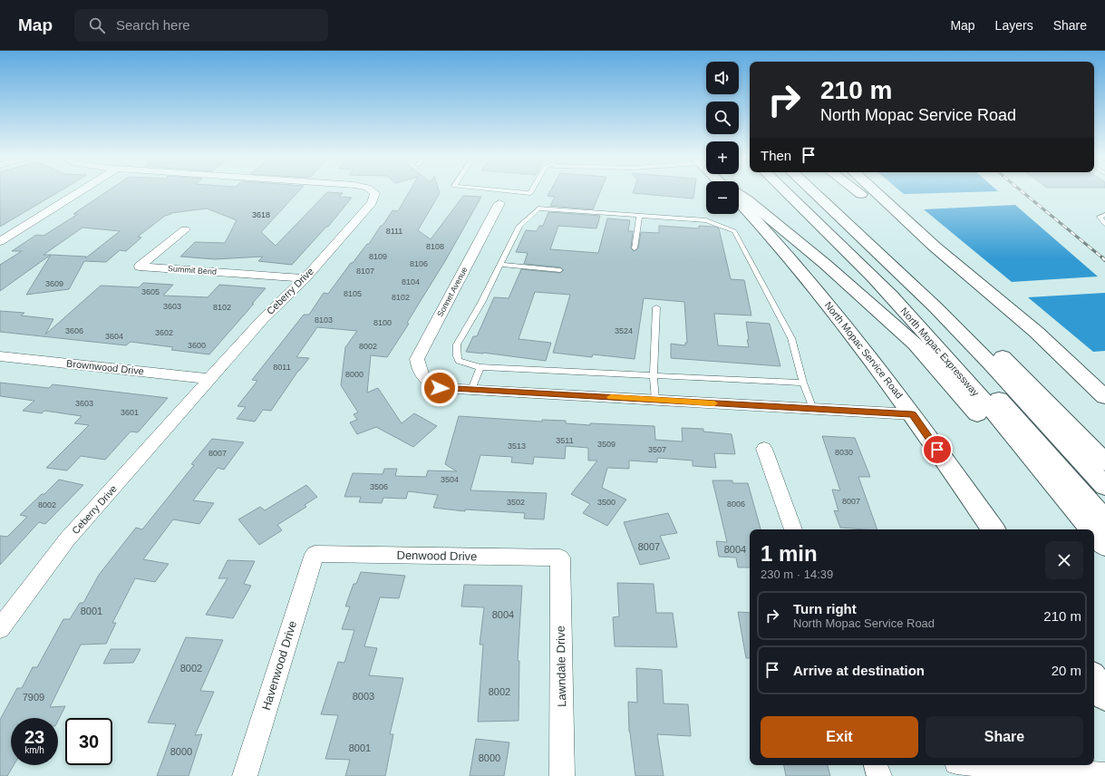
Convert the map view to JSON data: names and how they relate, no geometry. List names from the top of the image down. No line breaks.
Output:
{"streets":{"main road":["North Mopac Service Road","North Mopac Expressway"],"street":["Summit Bend","Ceberry Drive","Sonnet Avenue","Brownwood Drive","Denwood Drive","Havenwood Drive","Lawndale Drive"]},"crossings":[["Summit Bend","Ceberry Drive"],["Ceberry Drive","Brownwood Drive"],["Denwood Drive","Havenwood Drive"],["Denwood Drive","Lawndale Drive"]],"house_numbers":["3618","8111","8108","8109","8106","8107","8104","3609","3605","8105","8102","3603","8102","8103","8100","3606","3524","3602","3604","3600","8002","8011","8000","3603","3601","3511","3509","3513","3507","8030","8007","3504","3506","8007","3502","3500","8006","8002","8007","8004","8001","8004","8002","8002","8003","7909","8001","8000","8000"],"page":{"header":"Map","search":"Search here","nav":["Map","Layers","Share"],"map_buttons":["+","−"],"turn":["210 m","North Mopac Service Road"],"then":"Then","heading":["1 min","230 m · 14:39"],"list":[{"name":"Turn right","note":"North Mopac Service Road","value":"210 m"},{"name":"Arrive at destination","value":"20 m"}],"buttons":["Exit","Share"],"speed":"23 km/h","limit":"30"}}
